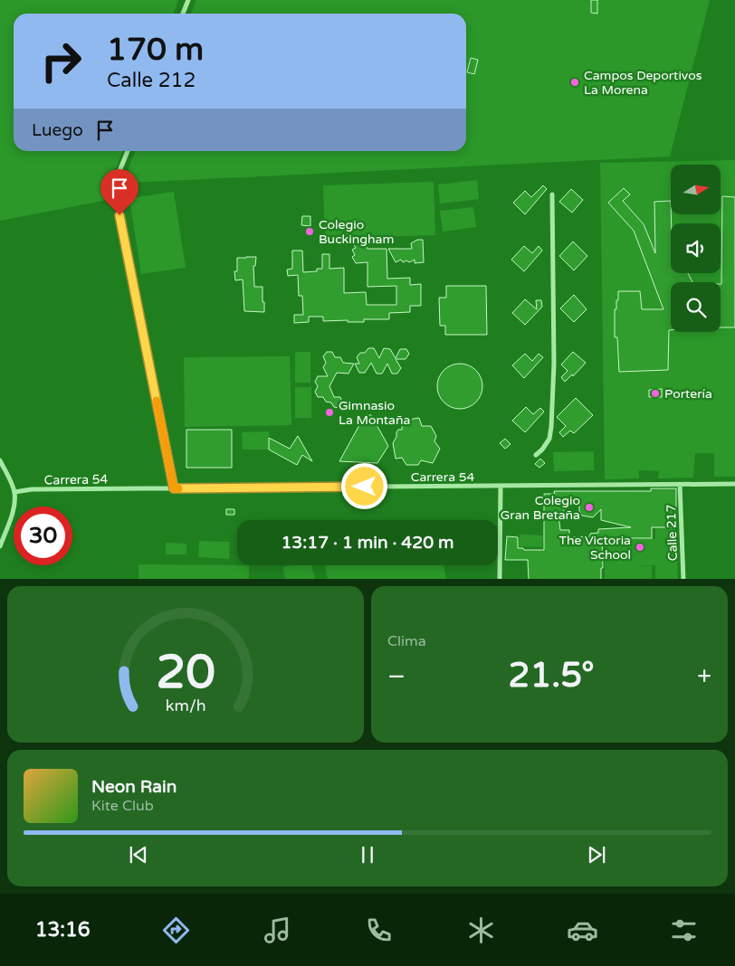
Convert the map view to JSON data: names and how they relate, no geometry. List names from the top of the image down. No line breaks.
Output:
{"streets":{"street":["Carrera 54","Calle 217"]},"crossings":[["Carrera 54","Calle 217"]],"places":["Campos Deportivos La Morena","Colegio Buckingham","Portería","Gimnasio La Montaña","Colegio Gran Bretaña","The Victoria School"],"north":"right","page":{"turn":["170 m","Calle 212"],"then":"Luego","limit":"30","trip":"13:17 · 1 min · 420 m","tile":"Clima","heat":["−","21.5°","+"],"song":["Neon Rain","Kite Club"],"tabs":"13:16","gauge":["20","km/h"]}}
